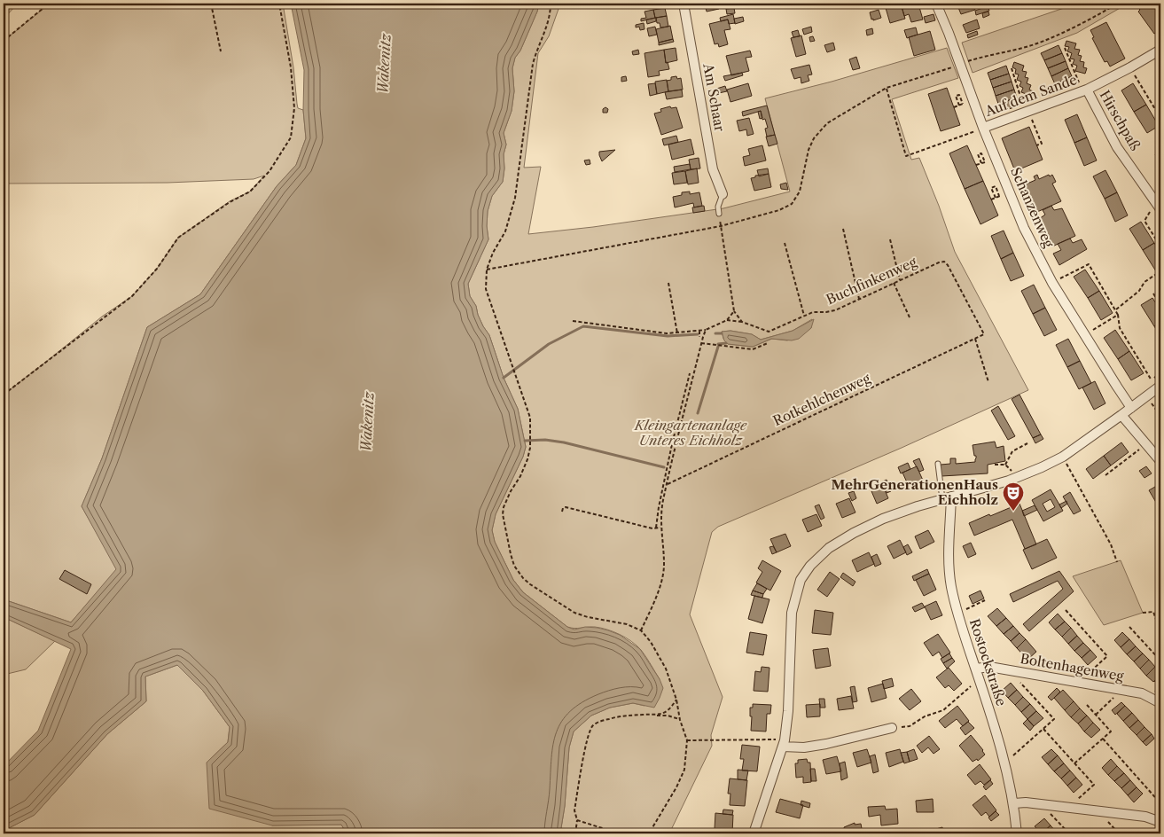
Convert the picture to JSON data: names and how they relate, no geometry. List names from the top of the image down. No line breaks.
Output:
{"streets":{"street":["Auf dem Sande","Am Schaar","Hirschpaß","Schanzenweg","Rostockstraße","Boltenhagenweg"],"path":["Buchfinkenweg","Rotkehlchenweg"]},"crossings":[["Auf dem Sande","Hirschpaß"],["Auf dem Sande","Schanzenweg"],["Buchfinkenweg","Rotkehlchenweg"],["Rostockstraße","Boltenhagenweg"]],"water":["Wakenitz"],"parks":["Kleingartenanlage Unteres Eichholz"],"places":{"theatre":["MehrGenerationenHaus Eichholz"]}}
